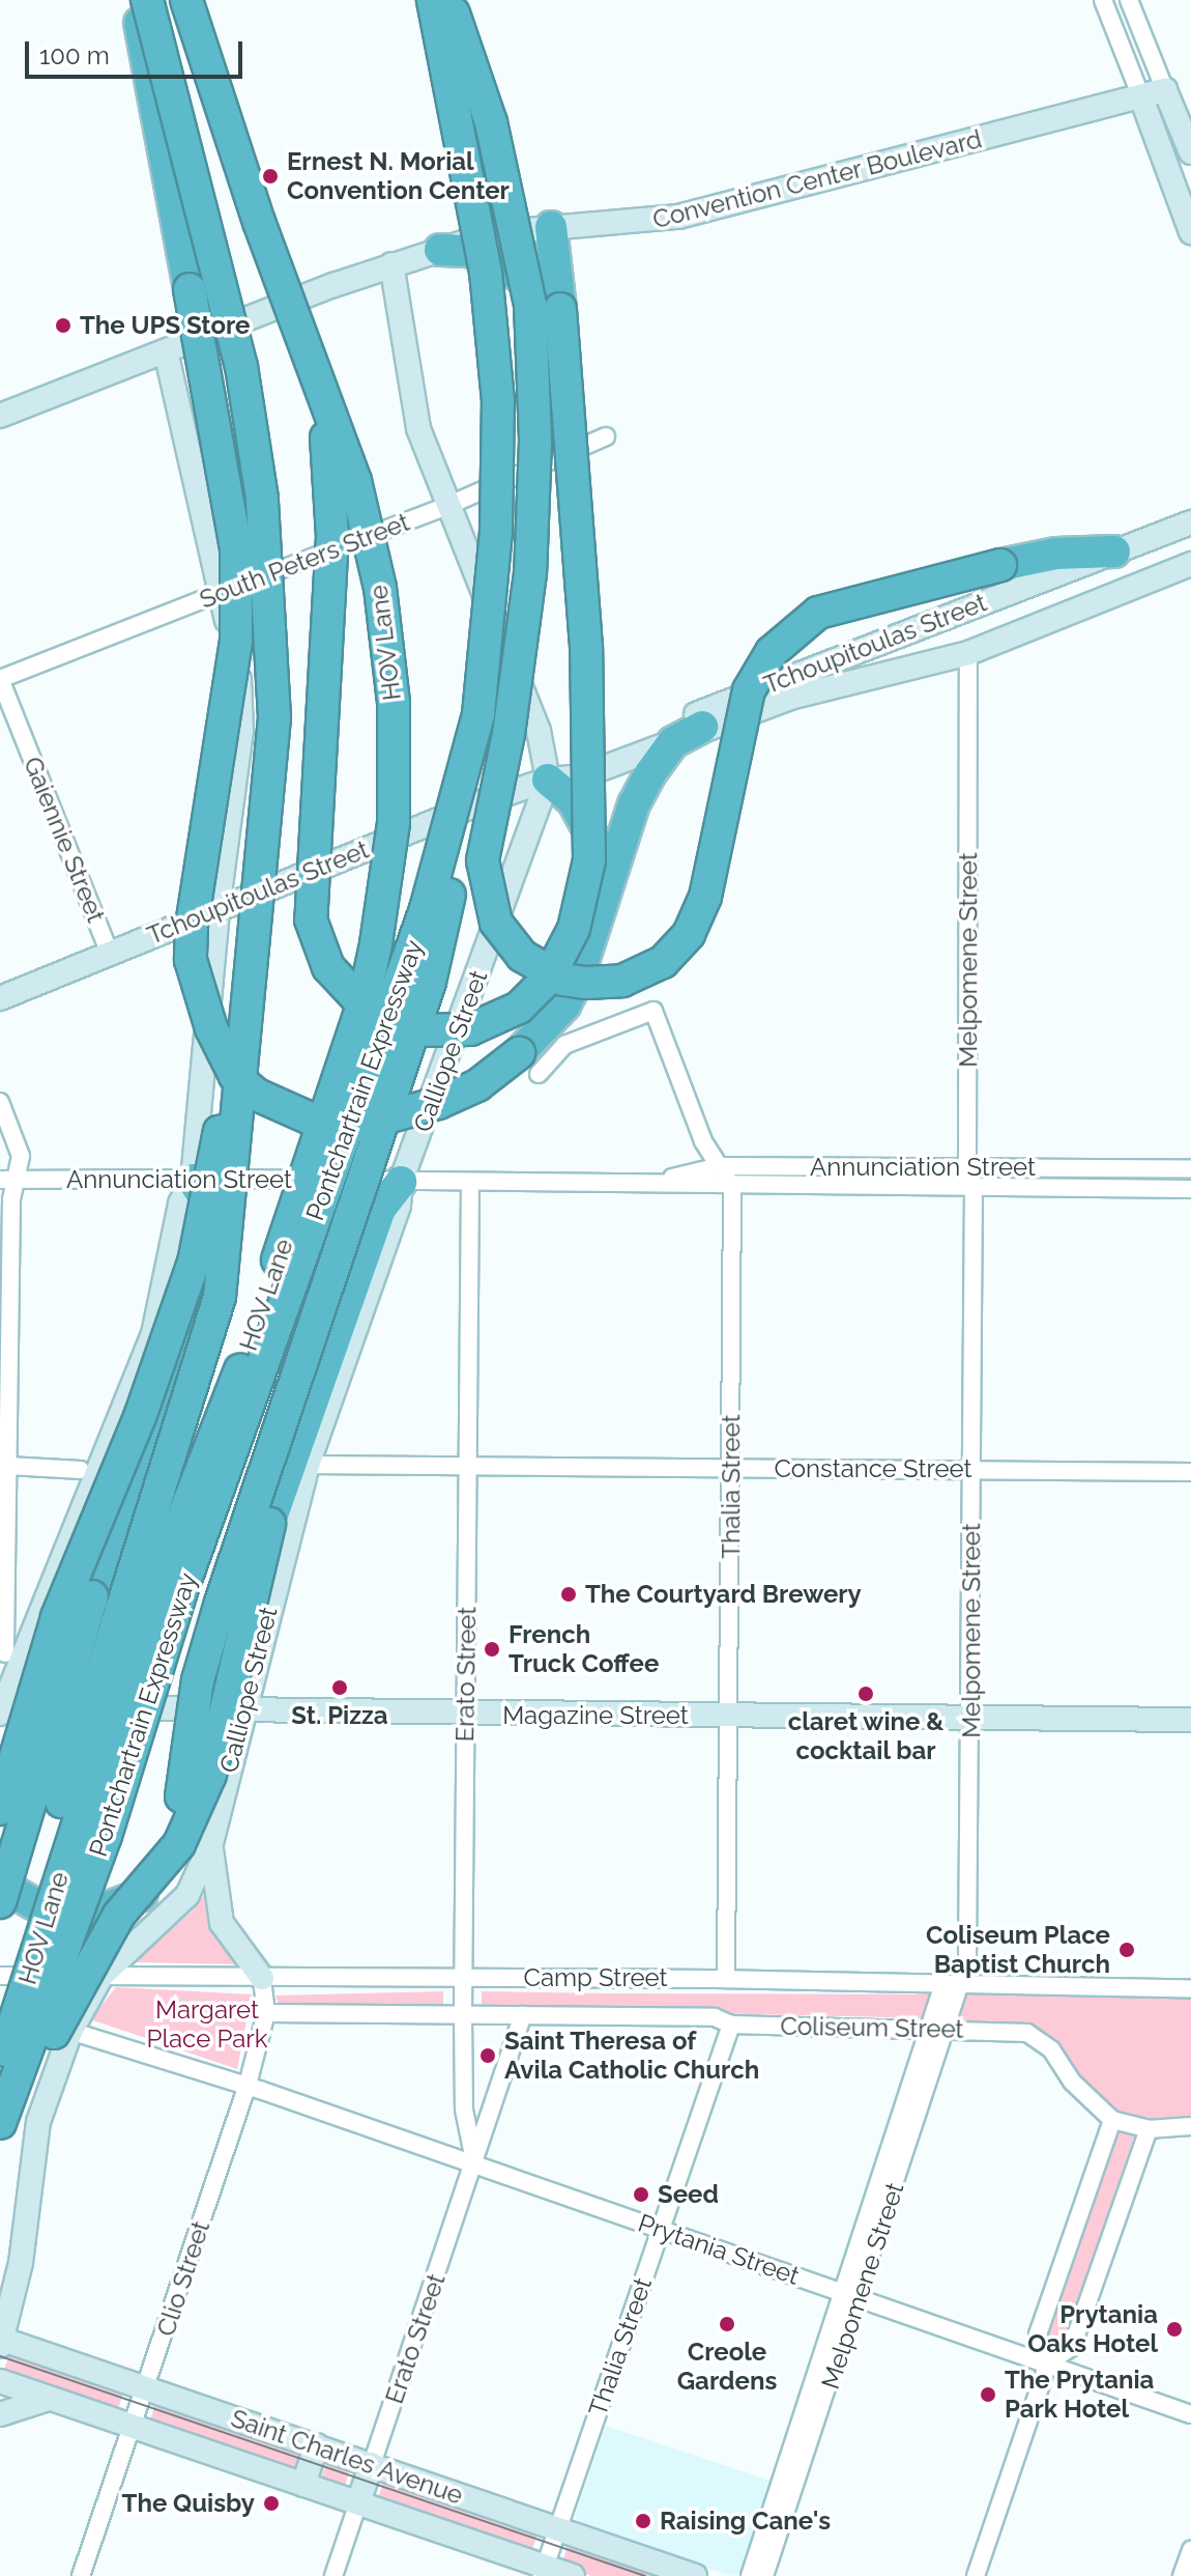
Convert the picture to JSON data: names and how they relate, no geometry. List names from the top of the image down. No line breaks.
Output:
{"streets":{"highway":["HOV Lane","Pontchartrain Expressway"],"street":["Convention Center Boulevard","South Peters Street","Tchoupitoulas Street","Gaiennie Street","Melpomene Street","Calliope Street","Annunciation Street","Constance Street","Thalia Street","Erato Street","Magazine Street","Camp Street","Coliseum Street","Prytania Street","Clio Street","Saint Charles Avenue"]},"crossings":[["South Peters Street","Gaiennie Street"],["Tchoupitoulas Street","Gaiennie Street"],["Tchoupitoulas Street","Melpomene Street"],["Tchoupitoulas Street","Calliope Street"],["Melpomene Street","Annunciation Street"],["Melpomene Street","Constance Street"],["Melpomene Street","Magazine Street"],["Melpomene Street","Camp Street"],["Melpomene Street","Coliseum Street"],["Melpomene Street","Prytania Street"],["Calliope Street","Annunciation Street"],["Calliope Street","Constance Street"],["Calliope Street","Magazine Street"],["Calliope Street","Camp Street"],["Calliope Street","Prytania Street"],["Calliope Street","Clio Street"],["Calliope Street","Saint Charles Avenue"],["Pontchartrain Expressway","Prytania Street"],["Annunciation Street","Thalia Street"],["Annunciation Street","Erato Street"],["Constance Street","Thalia Street"],["Constance Street","Erato Street"],["Thalia Street","Magazine Street"],["Thalia Street","Camp Street"],["Thalia Street","Coliseum Street"],["Thalia Street","Prytania Street"],["Thalia Street","Saint Charles Avenue"],["Erato Street","Magazine Street"],["Erato Street","Camp Street"],["Erato Street","Coliseum Street"],["Erato Street","Prytania Street"],["Erato Street","Saint Charles Avenue"],["Camp Street","Clio Street"],["Coliseum Street","Clio Street"],["Prytania Street","Clio Street"],["Clio Street","Saint Charles Avenue"]],"parks":["Margaret Place Park"],"places":["Ernest N. Morial Convention Center","The UPS Store","The Courtyard Brewery","French Truck Coffee","St. Pizza","claret wine & cocktail bar","Coliseum Place Baptist Church","Saint Theresa of Avila Catholic Church","Seed","Creole Gardens","Prytania Oaks Hotel","The Prytania Park Hotel","The Quisby","Raising Cane's"],"scale_bar":"100 m"}
